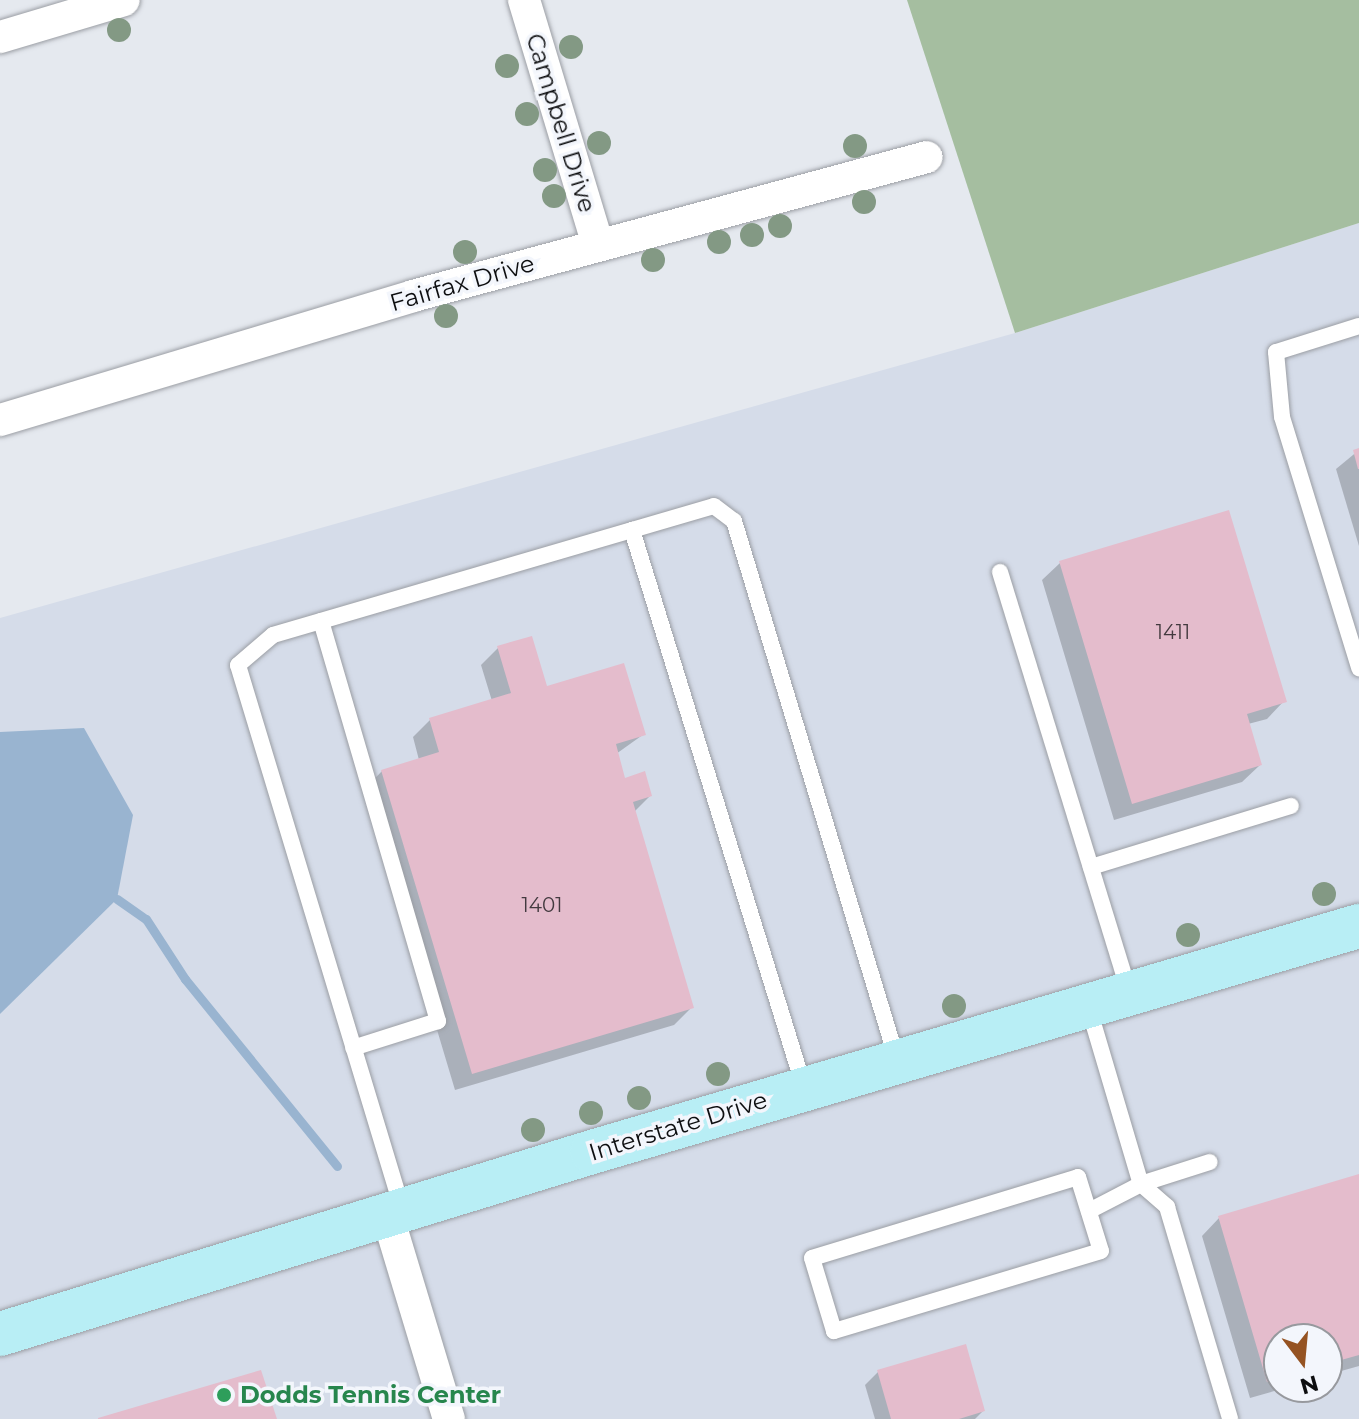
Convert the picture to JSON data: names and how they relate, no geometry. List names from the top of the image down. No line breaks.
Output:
{"streets":{"main road":["Interstate Drive"],"street":["Campbell Drive","Fairfax Drive"]},"crossings":[["Campbell Drive","Fairfax Drive"]],"places":["Dodds Tennis Center"],"house_numbers":["1411","1401"],"north":"bottom"}
